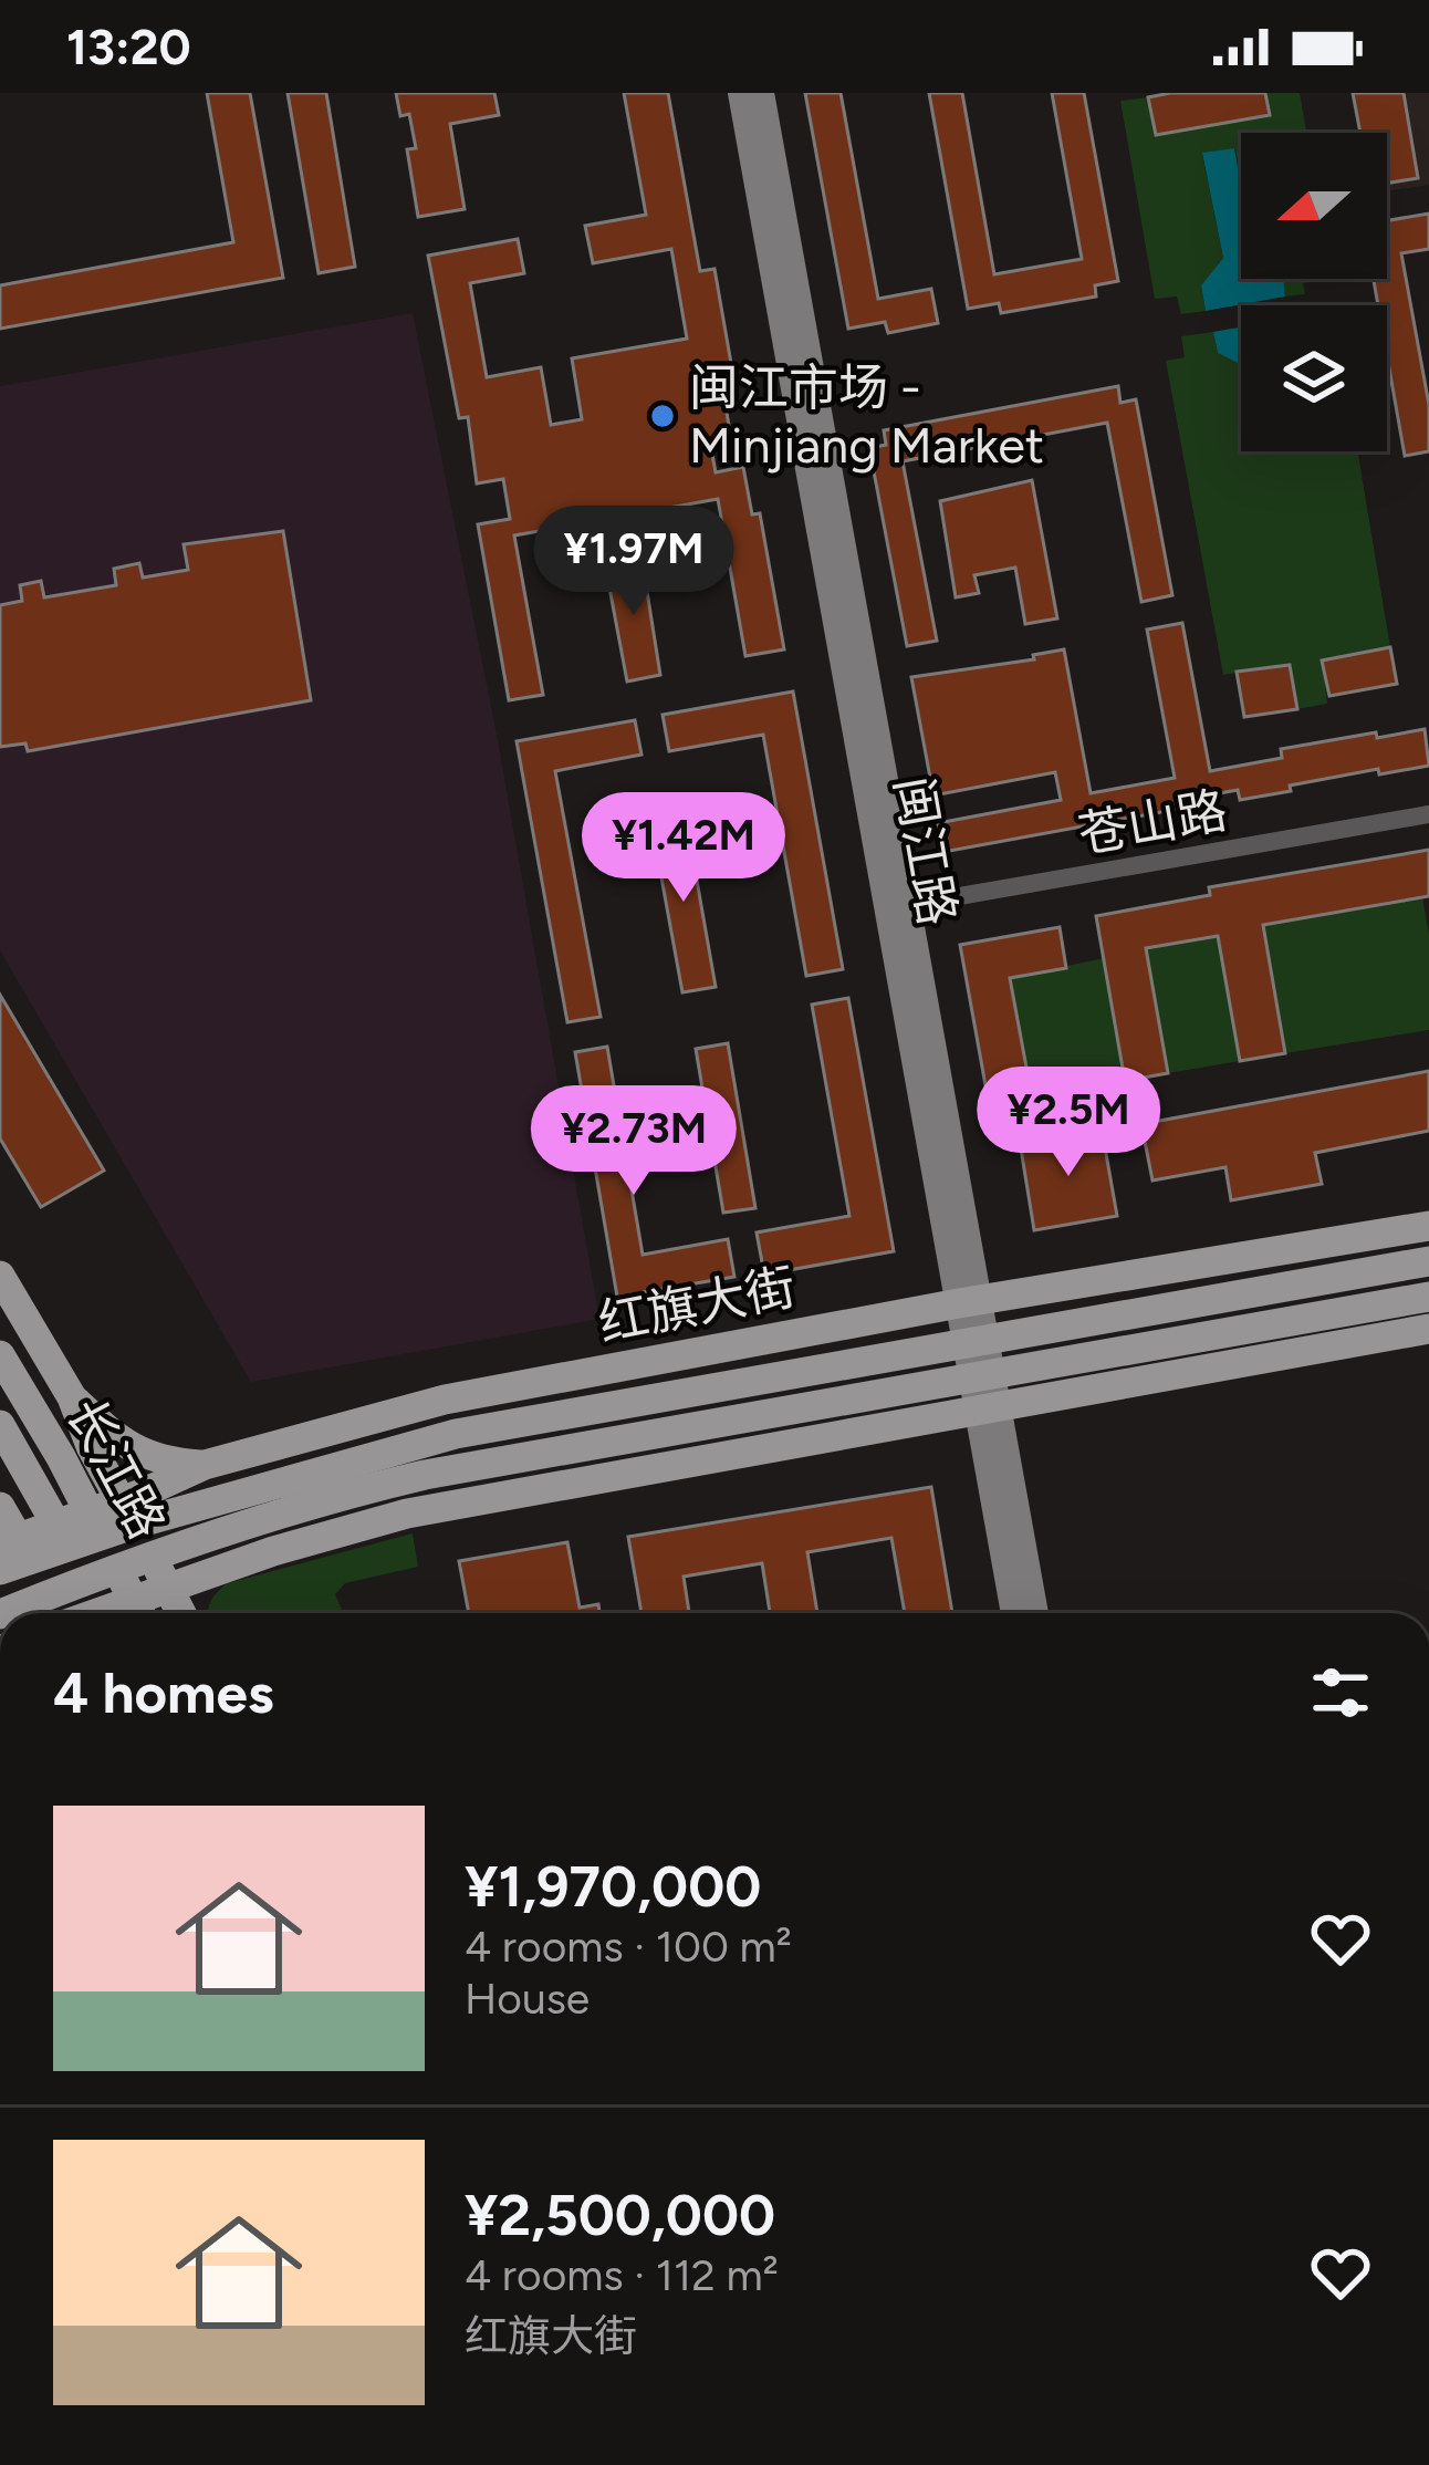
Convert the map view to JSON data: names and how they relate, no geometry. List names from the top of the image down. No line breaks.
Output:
{"streets":{"main road":["闽江路","红旗大街","长江路"],"street":["苍山路"]},"crossings":[["苍山路","闽江路"],["闽江路","红旗大街"],["红旗大街","长江路"]],"places":["闽江市场 - Minjiang Market"],"north":"left","page":{"status":"13:20","price":["¥1.97M","¥1.42M","¥2.5M","¥2.73M"],"heading":"4 homes","list":[{"name":"¥1,970,000","note":"4 rooms · 100 m² · House"},{"name":"¥2,500,000","note":"4 rooms · 112 m² · 红旗大街"}]}}
